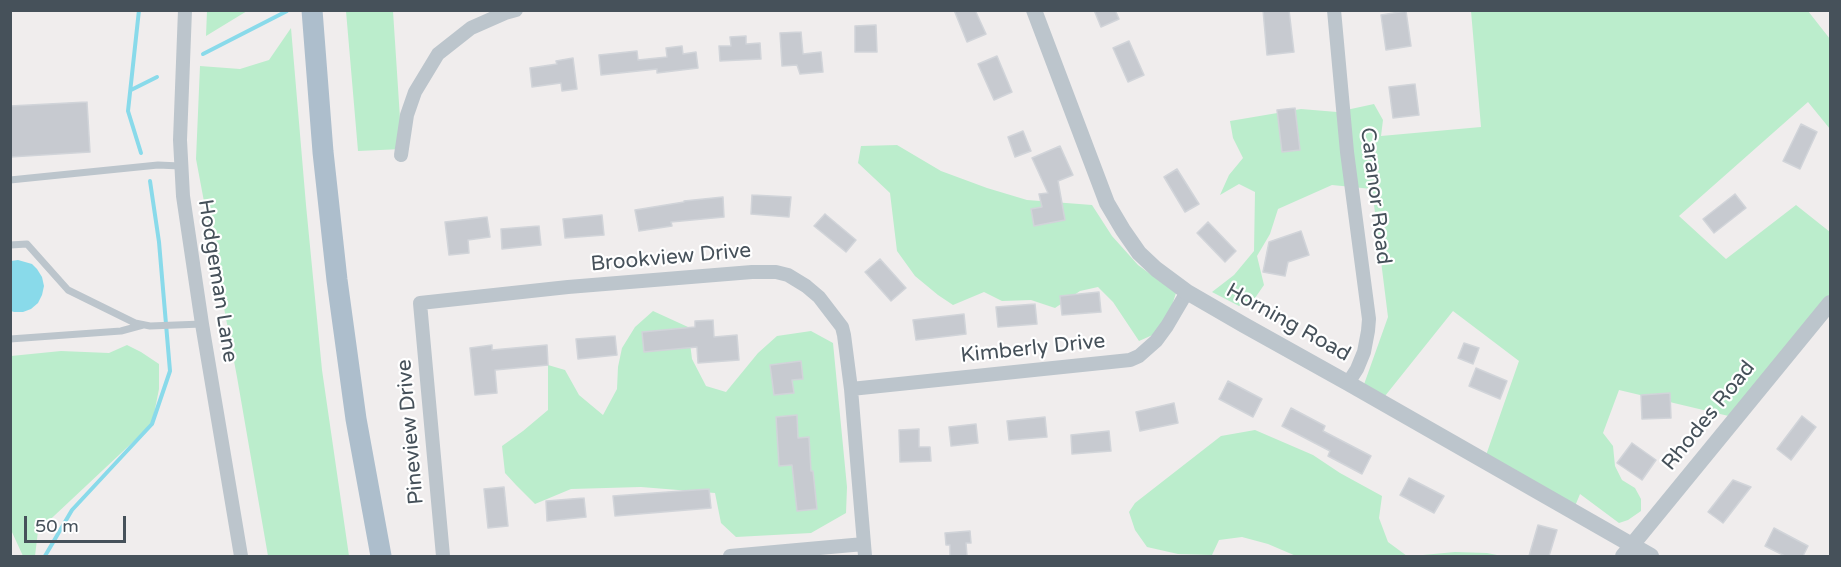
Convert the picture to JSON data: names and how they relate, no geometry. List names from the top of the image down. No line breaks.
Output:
{"streets":{"street":["Caranor Road","Brookview Drive","Hodgeman Lane","Horning Road","Kimberly Drive","Rhodes Road","Pineview Drive"]},"crossings":[["Caranor Road","Horning Road"],["Brookview Drive","Kimberly Drive"],["Brookview Drive","Pineview Drive"],["Horning Road","Kimberly Drive"],["Horning Road","Rhodes Road"]],"scale_bar":"50 m"}
